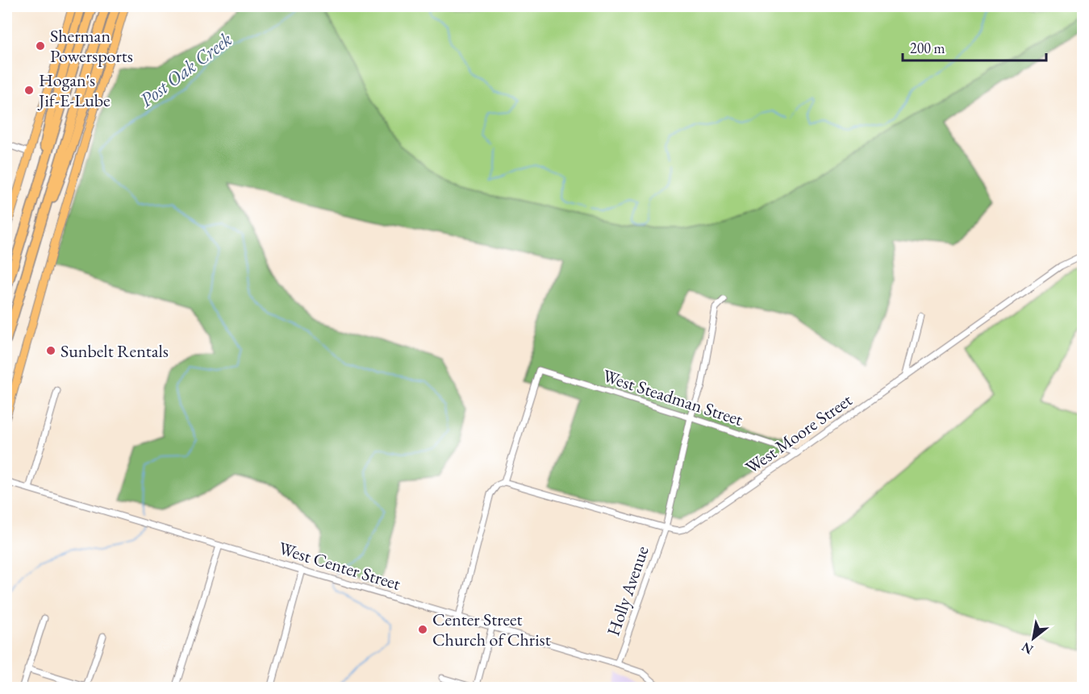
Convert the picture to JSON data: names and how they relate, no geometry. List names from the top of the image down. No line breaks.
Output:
{"streets":{"street":["West Steadman Street","West Moore Street","West Center Street","Holly Avenue"]},"crossings":[["West Steadman Street","West Moore Street"],["West Steadman Street","Holly Avenue"],["West Moore Street","Holly Avenue"],["West Center Street","Holly Avenue"]],"water":["Post Oak Creek"],"places":["Sherman Powersports","Hogan's Jif-E-Lube","Sunbelt Rentals","Center Street Church of Christ"],"scale_bar":"200 m","north":"bottom left"}
